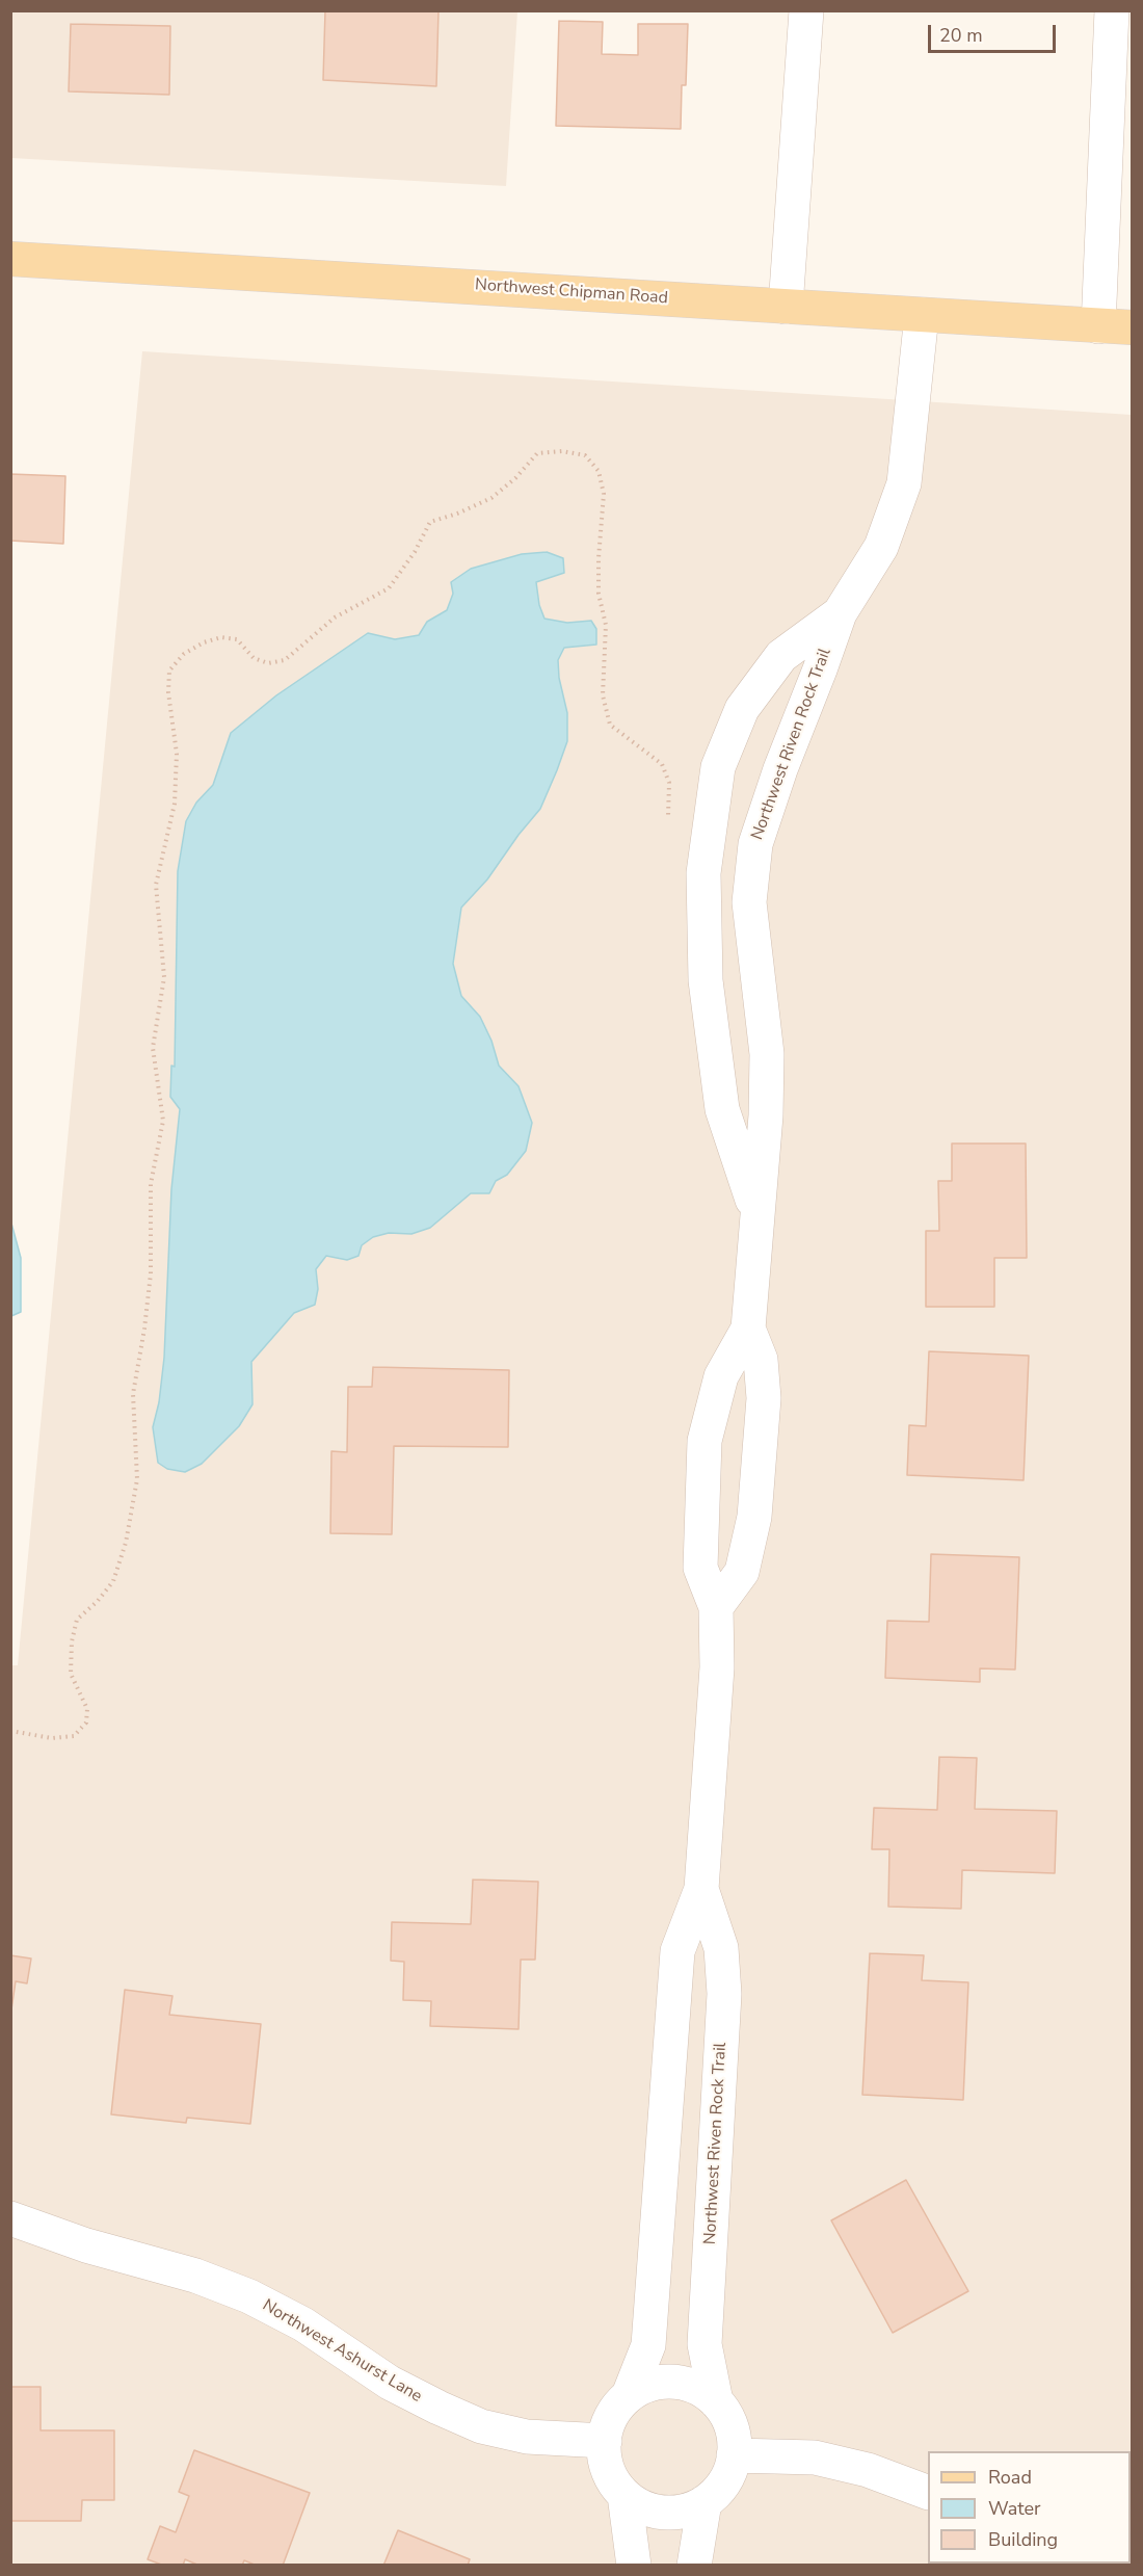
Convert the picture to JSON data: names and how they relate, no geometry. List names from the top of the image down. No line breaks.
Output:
{"streets":{"main road":["Northwest Chipman Road"],"street":["Northwest Riven Rock Trail","Northwest Ashurst Lane"]},"crossings":[["Northwest Chipman Road","Northwest Riven Rock Trail"],["Northwest Riven Rock Trail","Northwest Ashurst Lane"]],"legend":["Road","Water","Building"],"scale_bar":"20 m"}
